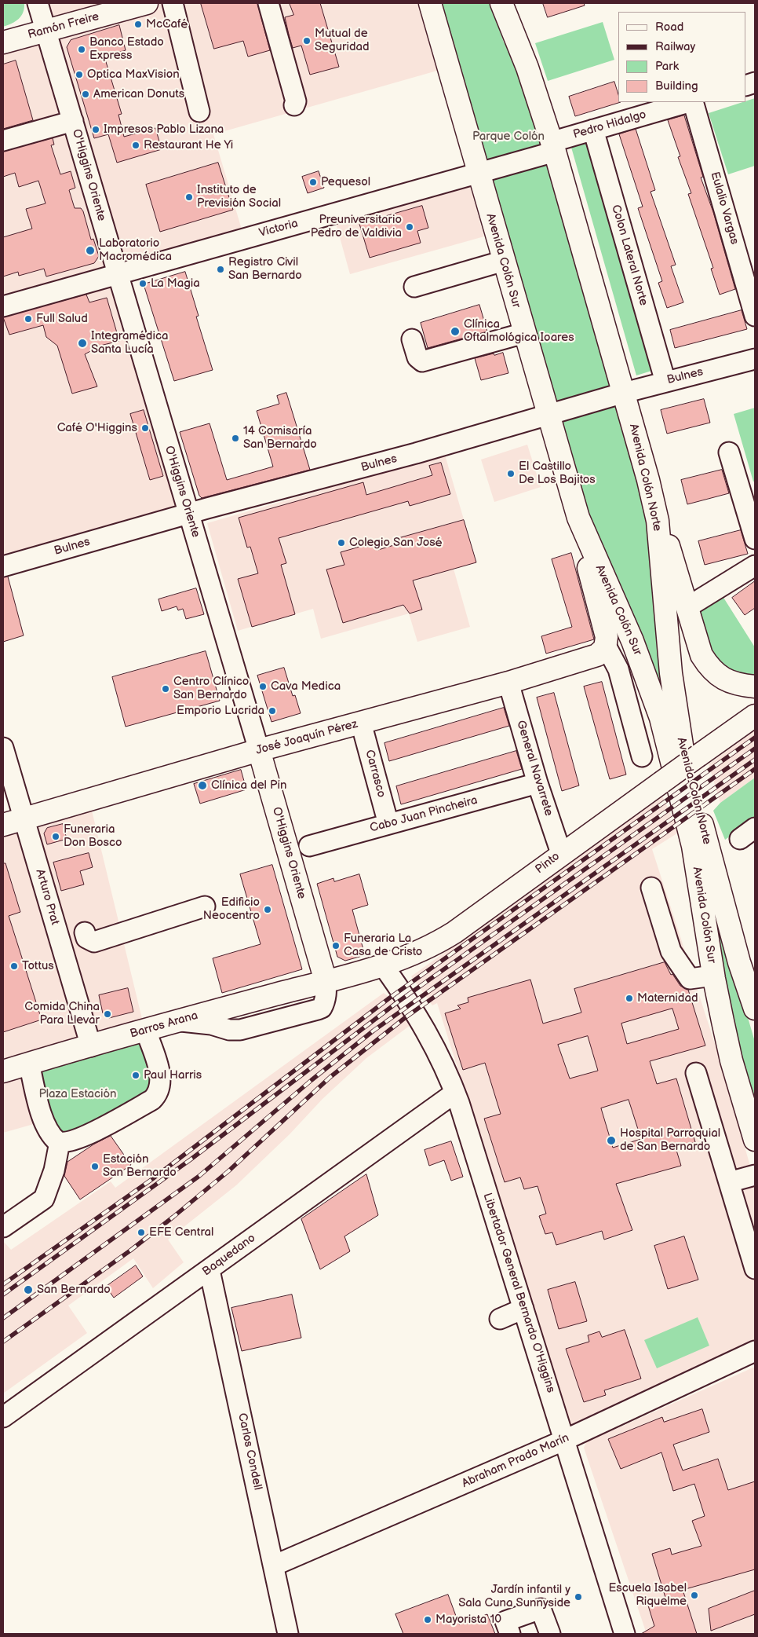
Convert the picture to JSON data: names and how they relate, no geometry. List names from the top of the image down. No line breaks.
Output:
{"streets":{"main road":["Ramón Freire","O'Higgins Oriente","Avenida Colón Sur","Avenida Colón Norte","José Joaquín Pérez","Pinto","Barros Arana"],"street":["Pedro Hidalgo","Eulalio Vargas","Victoria","Colon Lateral Norte","Bulnes","General Navarrete","Carrasco","Cabo Juan Pincheira","Arturo Prat","Baquedano","Libertador General Bernardo O'Higgins","Carlos Condell","Abraham Prado Marín"]},"crossings":[["Ramón Freire","O'Higgins Oriente"],["Pedro Hidalgo","Victoria"],["Pedro Hidalgo","Colon Lateral Norte"],["Pedro Hidalgo","Avenida Colón Norte"],["O'Higgins Oriente","Victoria"],["O'Higgins Oriente","Bulnes"],["O'Higgins Oriente","José Joaquín Pérez"],["O'Higgins Oriente","Pinto"],["O'Higgins Oriente","Barros Arana"],["Victoria","Avenida Colón Sur"],["Victoria","Avenida Colón Norte"],["Colon Lateral Norte","Bulnes"],["Avenida Colón Sur","Bulnes"],["Avenida Colón Sur","José Joaquín Pérez"],["Bulnes","Avenida Colón Norte"],["José Joaquín Pérez","General Navarrete"],["José Joaquín Pérez","Carrasco"],["José Joaquín Pérez","Arturo Prat"],["General Navarrete","Cabo Juan Pincheira"],["General Navarrete","Pinto"],["Carrasco","Cabo Juan Pincheira"],["Pinto","Barros Arana"],["Pinto","Libertador General Bernardo O'Higgins"],["Arturo Prat","Barros Arana"],["Baquedano","Libertador General Bernardo O'Higgins"],["Baquedano","Carlos Condell"],["Libertador General Bernardo O'Higgins","Abraham Prado Marín"],["Carlos Condell","Abraham Prado Marín"]],"parks":["Parque Colón","Plaza Estación"],"places":["McCafé","Mutual de Seguridad","Banco Estado Express","Optica MaxVision","American Donuts","Impresos Pablo Lizana","Restaurant He Yi","Pequesol","Instituto de Previsión Social","Preuniversitario Pedro de Valdivia","Laboratorio Macromédica","Registro Civil San Bernardo","La Magia","Full Salud","Clínica Oftalmológica Ioares","Integramédica Santa Lucía","Café O'Higgins","14 Comisaría San Bernardo","El Castillo De Los Bajitos","Colegio San José","Cava Medica","Centro Clínico San Bernardo","Emporio Lucrida","Clínica del Pin","Funeraria Don Bosco","Edificio Neocentro","Funeraria La Casa de Cristo","Tottus","Maternidad","Comida China Para Llevar","Paul Harris","Hospital Parroquial de San Bernardo","Estación San Bernardo","EFE Central","San Bernardo","Escuela Isabel Riquelme","Jardín infantil y Sala Cuna Sunnyside","Mayorista 10"],"legend":["Road","Railway","Park","Building"]}
